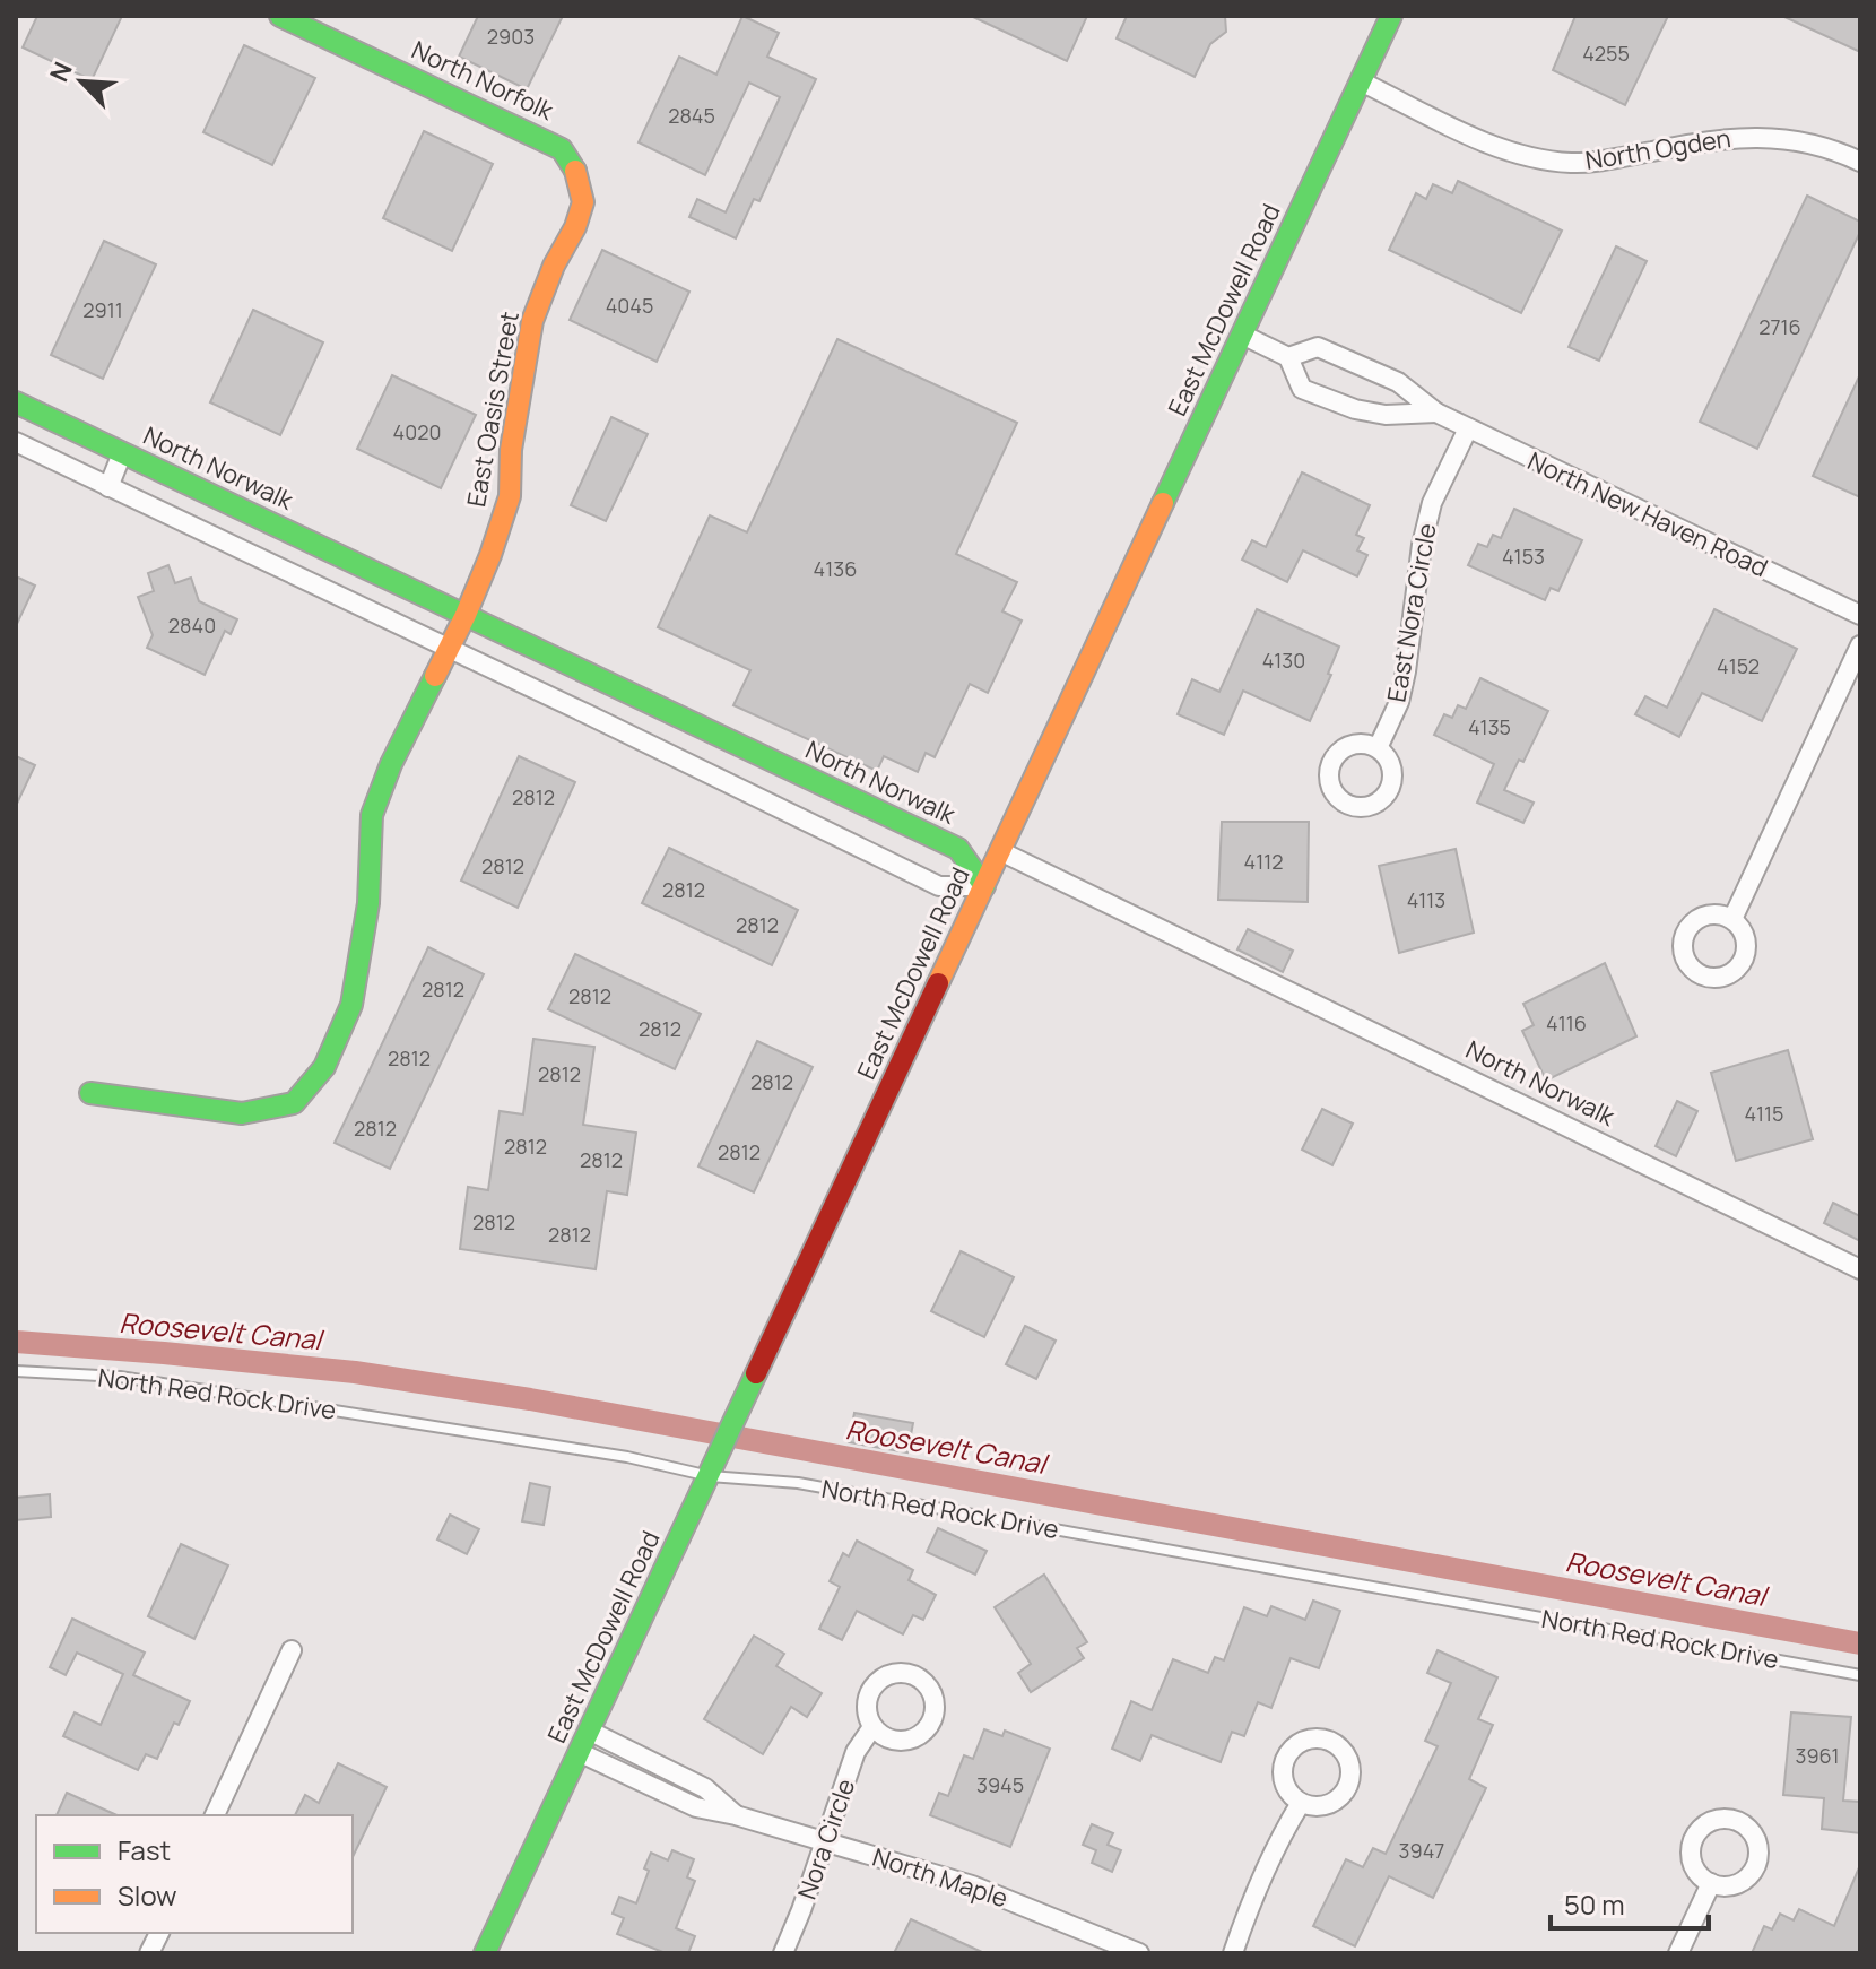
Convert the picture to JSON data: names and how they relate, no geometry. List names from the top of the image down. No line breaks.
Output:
{"streets":{"street":["North Norfolk","North Ogden","East McDowell Road","East Oasis Street","North Norwalk","North New Haven Road","East Nora Circle","Nora Circle","North Maple"],"lane":["North Red Rock Drive"]},"crossings":[["North Norfolk","East Oasis Street"],["North Ogden","East McDowell Road"],["East McDowell Road","North Norwalk"],["East McDowell Road","North Red Rock Drive"],["East McDowell Road","North Maple"],["East Oasis Street","North Norwalk"],["North New Haven Road","East Nora Circle"],["Nora Circle","North Maple"]],"water":["Roosevelt Canal"],"house_numbers":["2903","4255","2845","4045","2911","2716","4020","4153","4136","2840","4130","4152","4135","2812","4112","2812","2812","4113","2812","2812","2812","4116","2812","2812","2812","2812","4115","2812","2812","2812","2812","2812","2812","3961","3945","3947"],"legend":["Fast","Slow"],"scale_bar":"50 m","north":"top left"}
